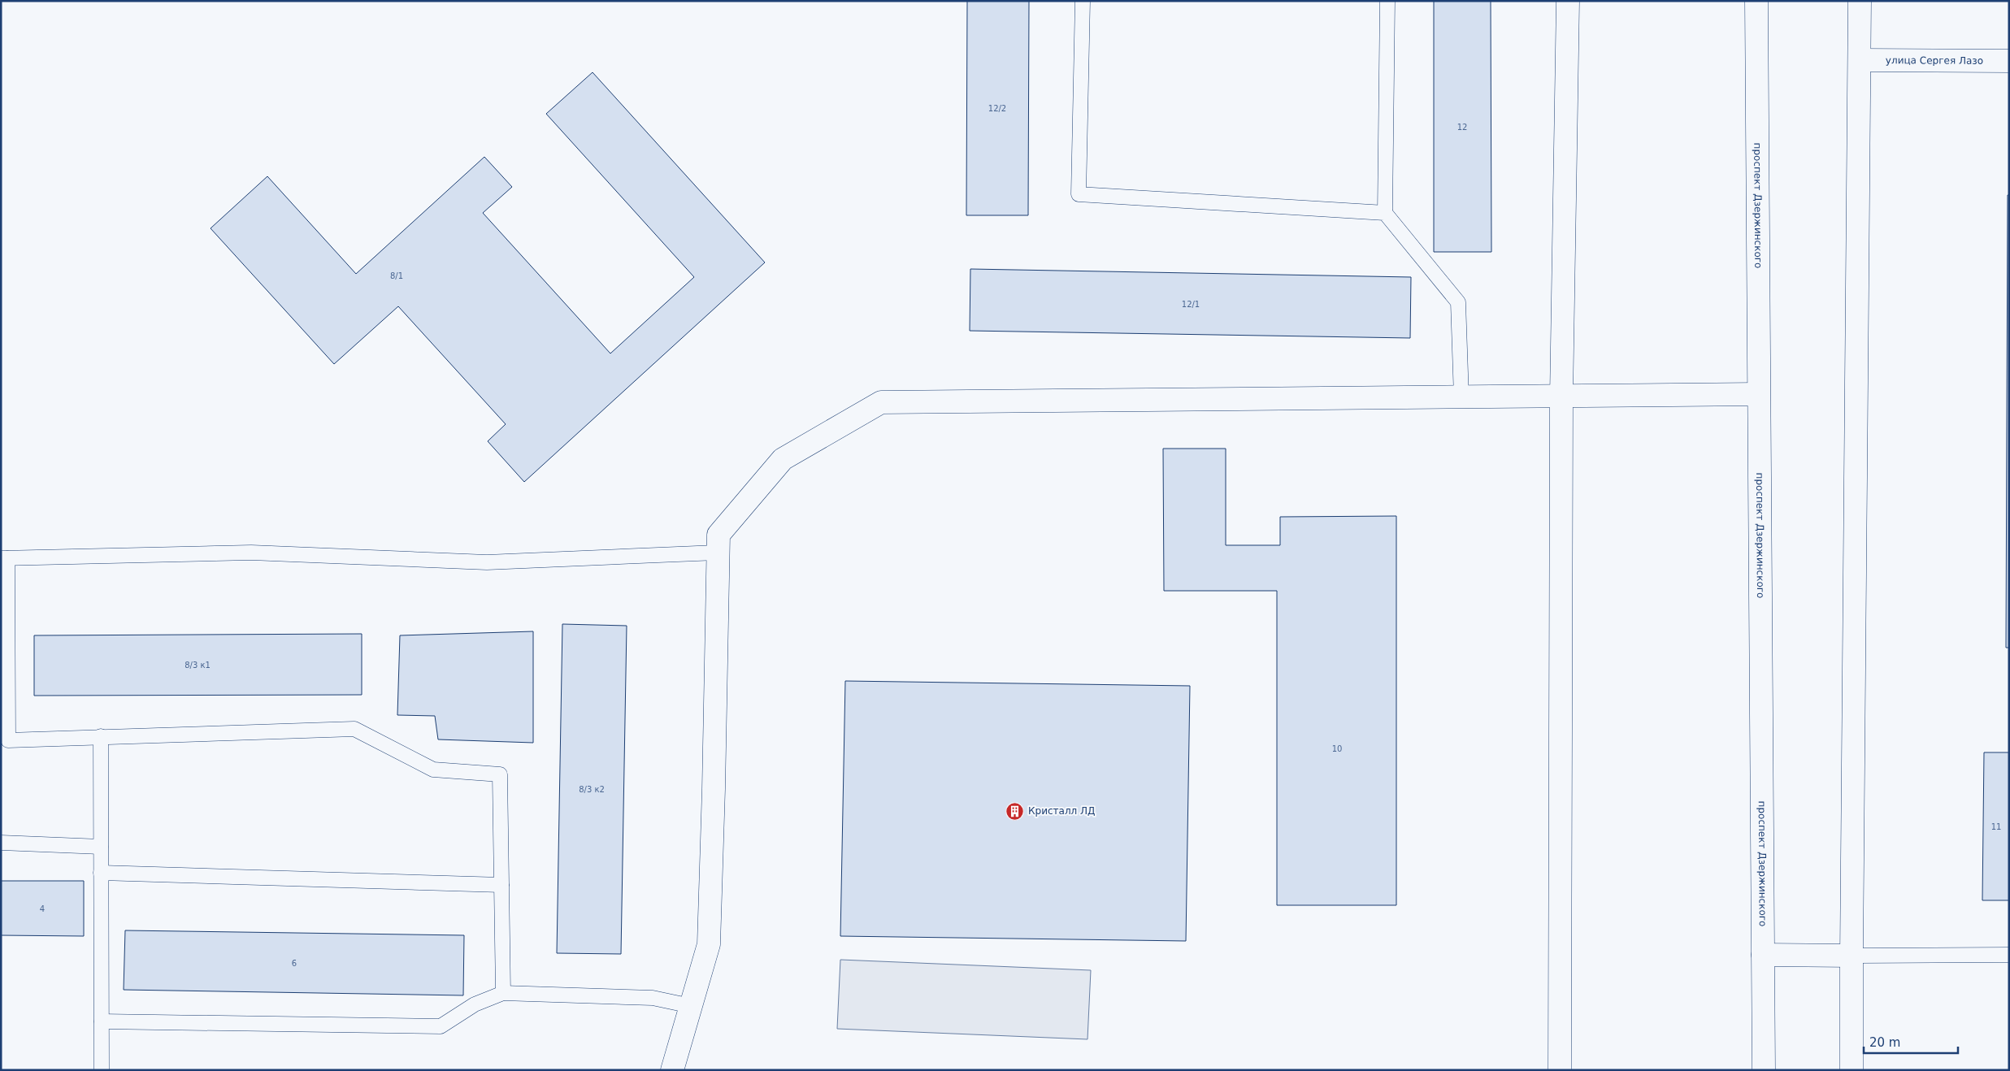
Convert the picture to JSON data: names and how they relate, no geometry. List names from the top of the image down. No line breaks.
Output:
{"streets":{"street":["улица Сергея Лазо","проспект Дзержинского"]},"places":{"building":["Кристалл ЛД"]},"house_numbers":["12/2","12","8/1","12/1","8/3 к1","10","8/3 к2","11","4","6"],"scale_bar":"20 m"}
